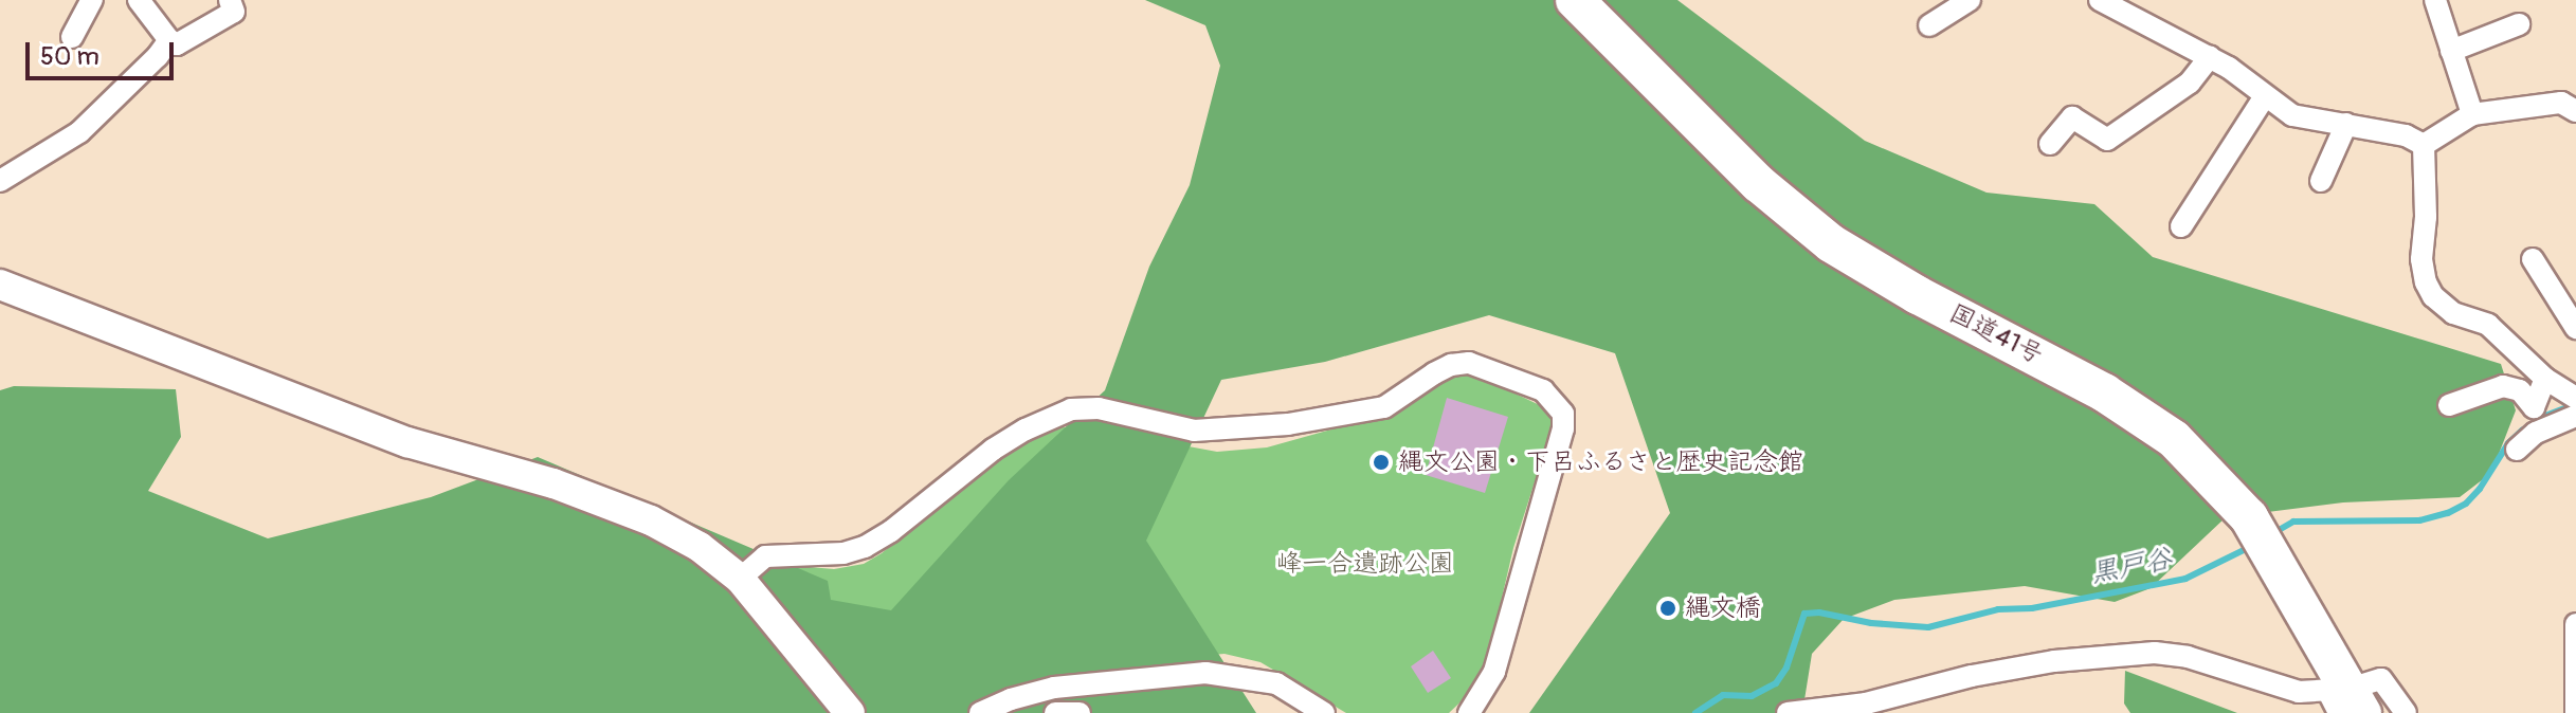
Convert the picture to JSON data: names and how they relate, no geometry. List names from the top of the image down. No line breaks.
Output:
{"streets":{"highway":["国道41号"]},"water":["黒戸谷"],"parks":["峰一合遺跡公園"],"places":["縄文公園・下呂ふるさと歴史記念館","縄文橋"],"scale_bar":"50 m"}
